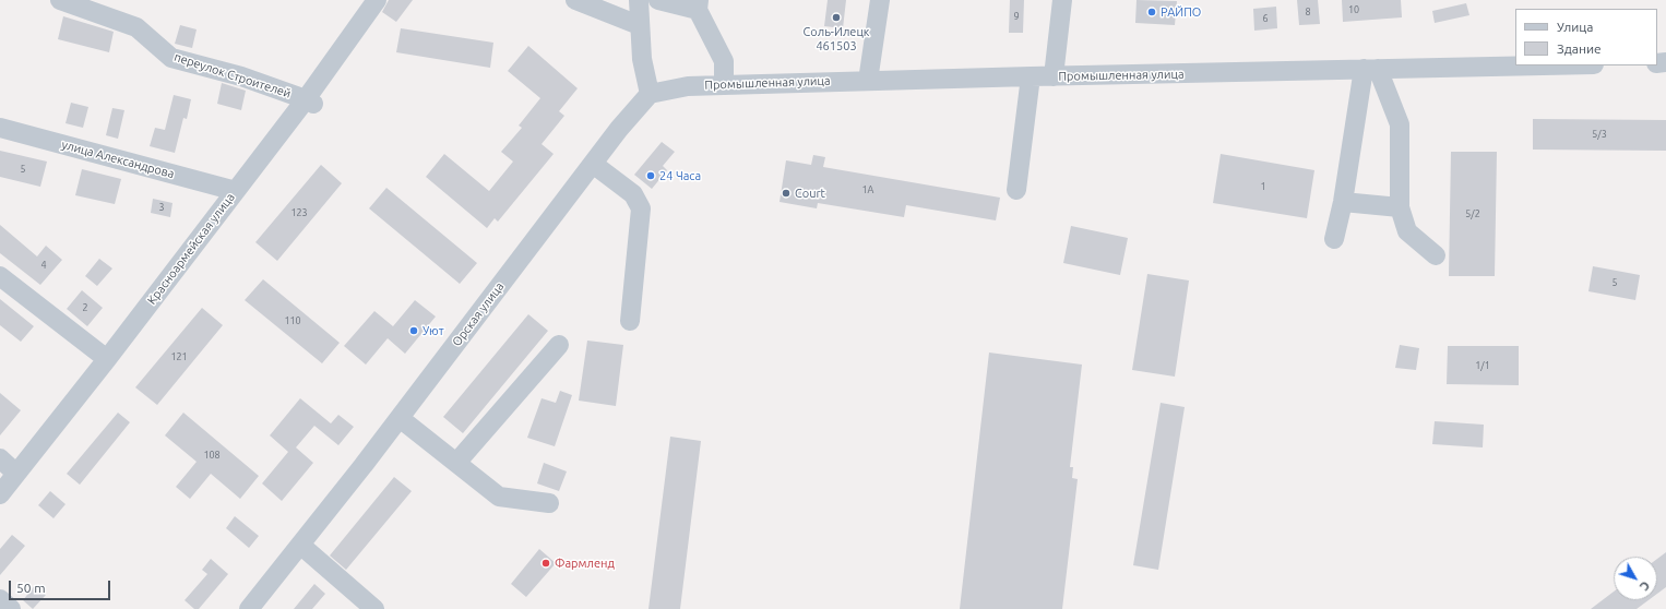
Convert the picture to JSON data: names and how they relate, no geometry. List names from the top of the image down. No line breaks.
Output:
{"streets":{"street":["переулок Строителей","Промышленная улица","улица Александрова","Красноармейская улица","Орская улица"]},"crossings":[["переулок Строителей","Красноармейская улица"],["Промышленная улица","Орская улица"],["улица Александрова","Красноармейская улица"]],"places":["РАЙПО","Соль-Илецк 461503","24 Часа","Court","Уют","Фармленд"],"house_numbers":["10","8","9","6","5/3","5","1","1А","3","123","5/2","4","5","2","110","121","1/1","108"],"legend":["Улица","Здание"],"scale_bar":"50 m","north":"bottom right"}
